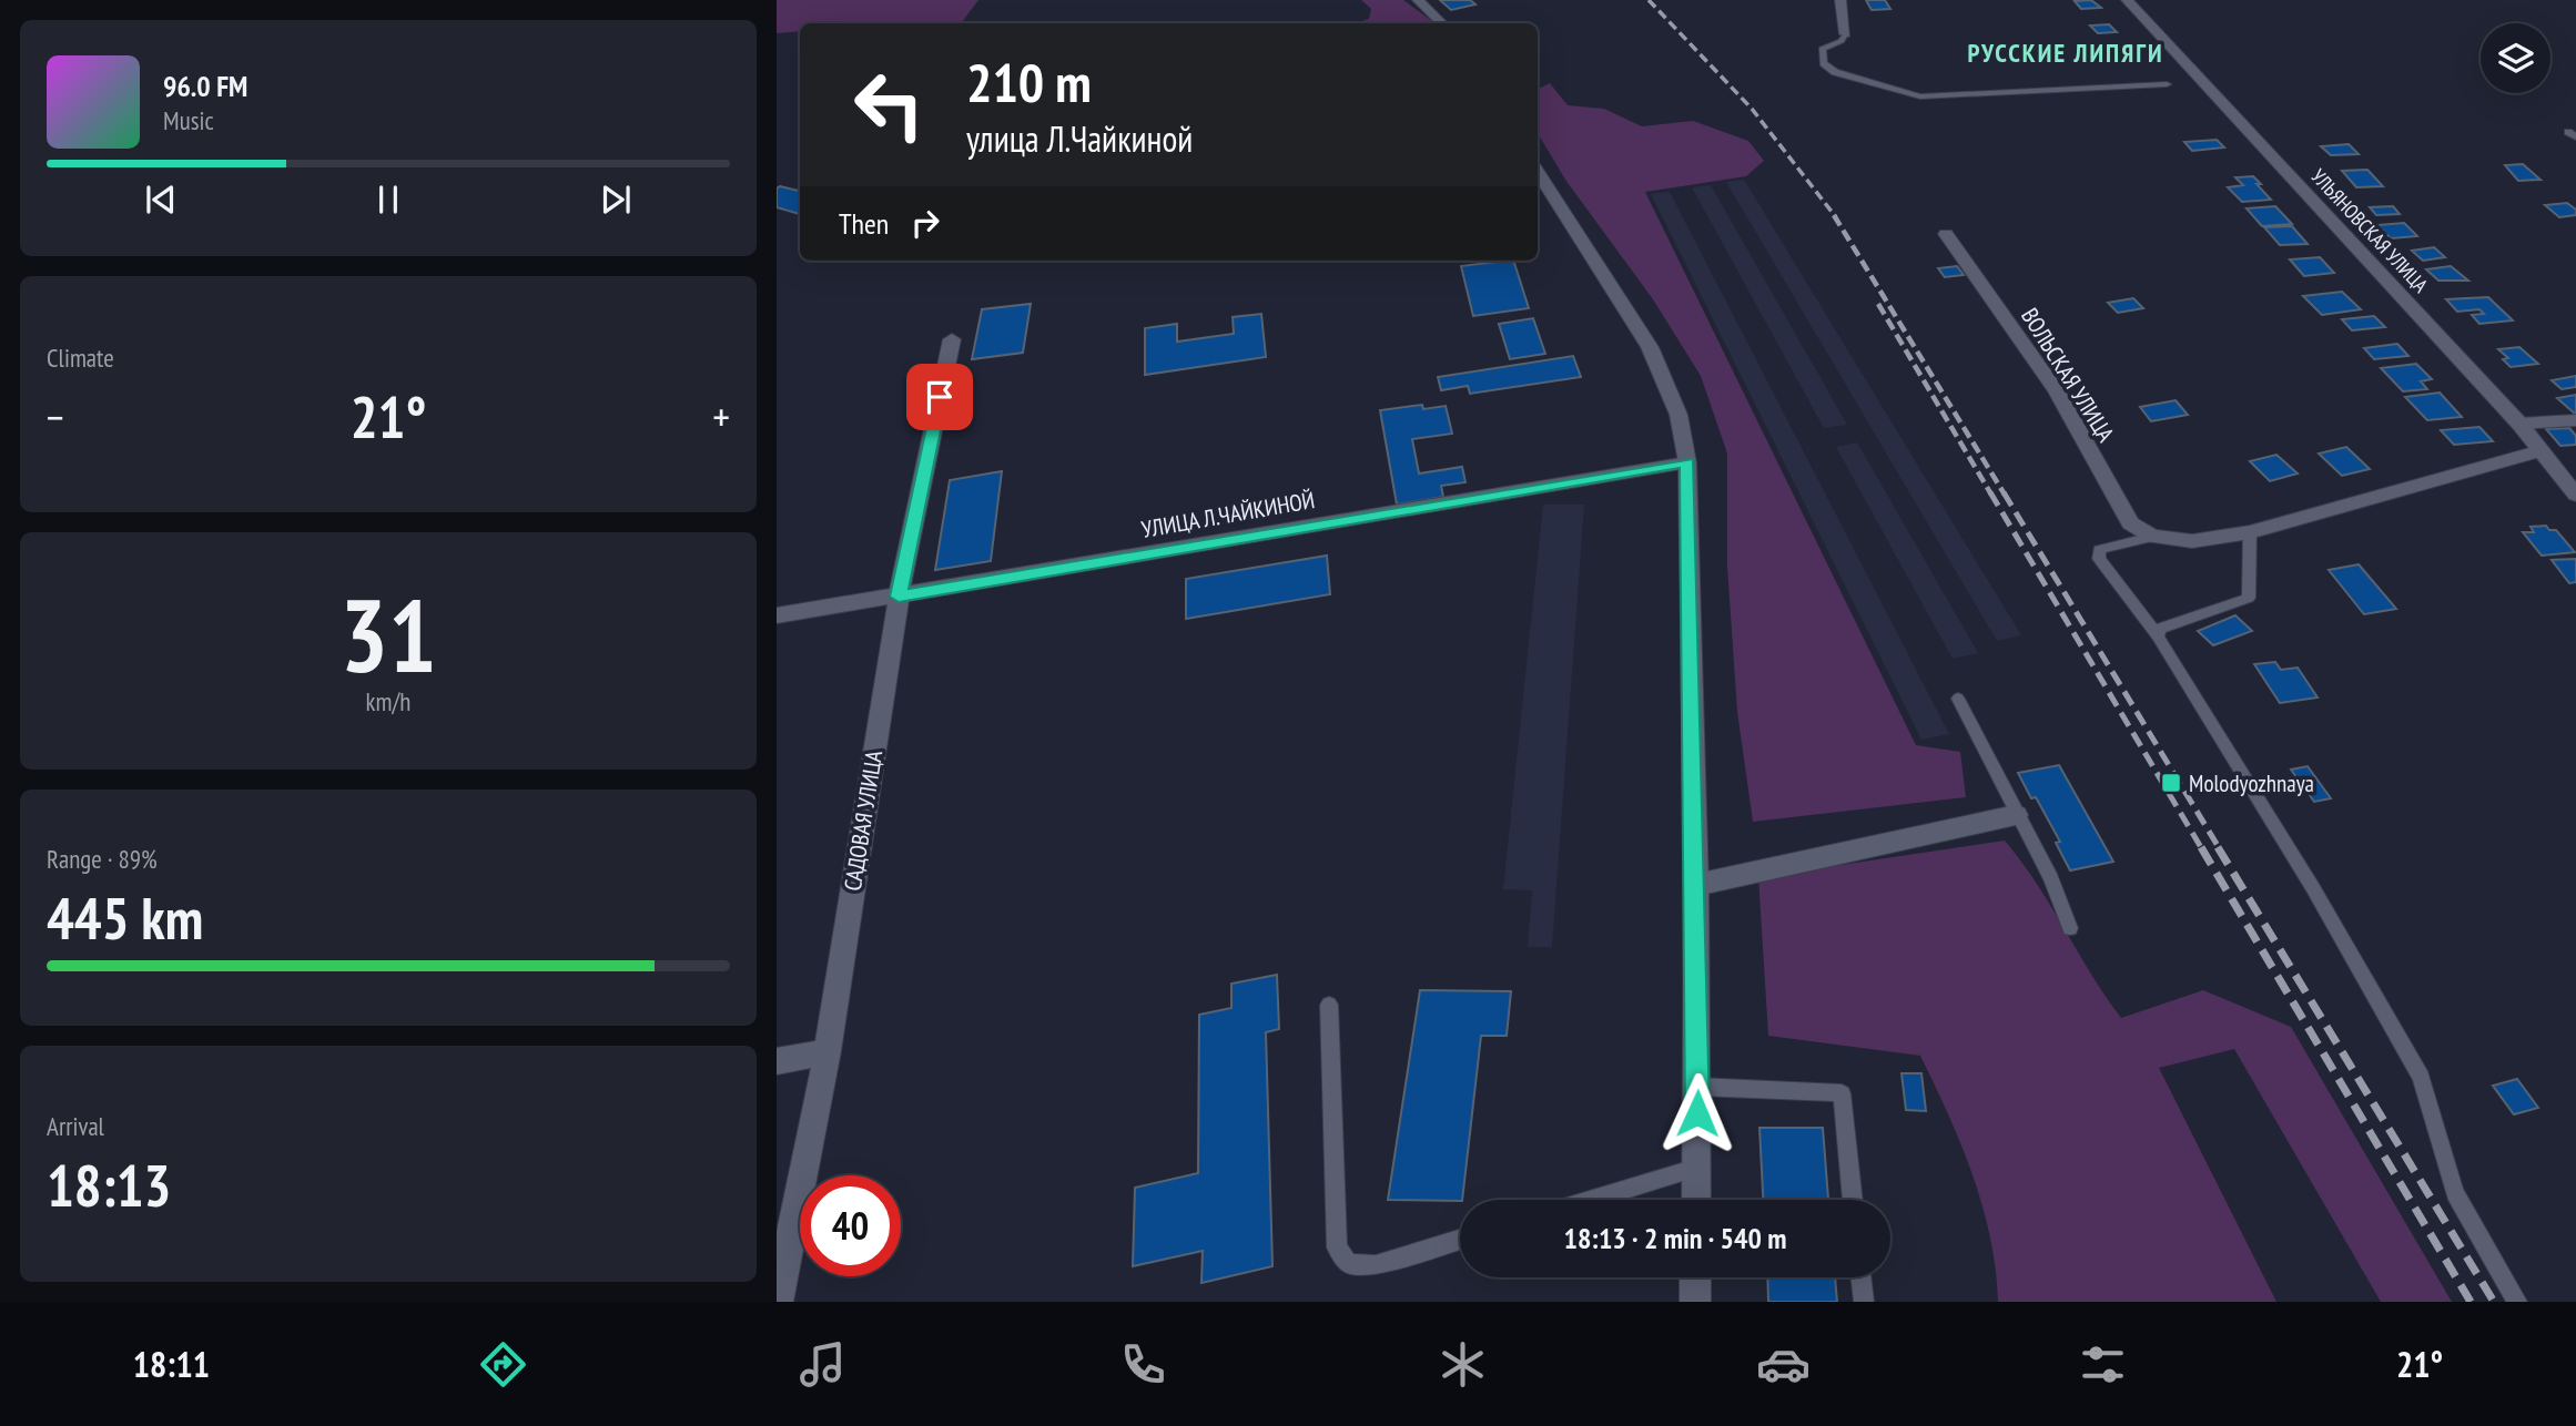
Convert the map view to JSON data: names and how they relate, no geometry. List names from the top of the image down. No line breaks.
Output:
{"streets":{"street":["УЛЬЯНОВСКАЯ УЛИЦА","ВОЛЬСКАЯ УЛИЦА","УЛИЦА Л.ЧАЙКИНОЙ","САДОВАЯ УЛИЦА"]},"crossings":[["УЛИЦА Л.ЧАЙКИНОЙ","САДОВАЯ УЛИЦА"]],"districts":["РУССКИЕ ЛИПЯГИ"],"places":{"transit":["Molodyozhnaya"]},"page":{"turn":["210 m","улица Л.Чайкиной"],"song":["96.0 FM","Music"],"then":"Then","tile":["Climate",["31","km/h"],["Range · 89%","445 km"],["Arrival","18:13"]],"heat":["−","21°","+"],"limit":"40","trip":"18:13 · 2 min · 540 m","tabs":["18:11","21°"]}}
